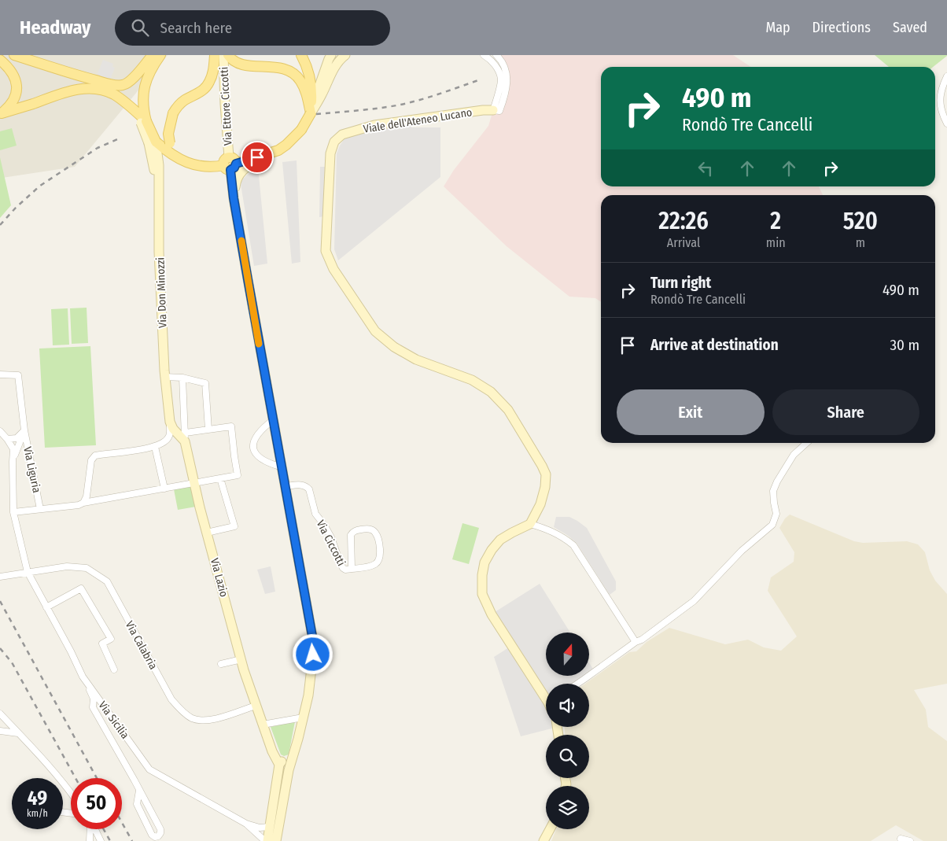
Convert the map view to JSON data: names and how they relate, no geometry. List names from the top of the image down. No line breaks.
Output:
{"streets":{"main road":["Via Ettore Ciccotti","Viale dell'Ateneo Lucano","Via Don Minozzi","Via Lazio"],"street":["Via Liguria","Via Ciccotti","Via Calabria","Via Sicilia"]},"crossings":[["Via Ettore Ciccotti","Via Ciccotti"],["Via Ettore Ciccotti","Via Lazio"],["Via Don Minozzi","Via Lazio"],["Via Lazio","Via Calabria"],["Via Calabria","Via Sicilia"]],"north":"top","page":{"header":"Headway","search":"Search here","nav":["Map","Directions","Saved"],"turn":["490 m","Rondò Tre Cancelli"],"eta":["22:26","Arrival","2","min","520","m"],"list":[{"name":"Turn right","note":"Rondò Tre Cancelli","value":"490 m"},{"name":"Arrive at destination","value":"30 m"}],"buttons":["Exit","Share"],"speed":"49 km/h","limit":"50"}}
